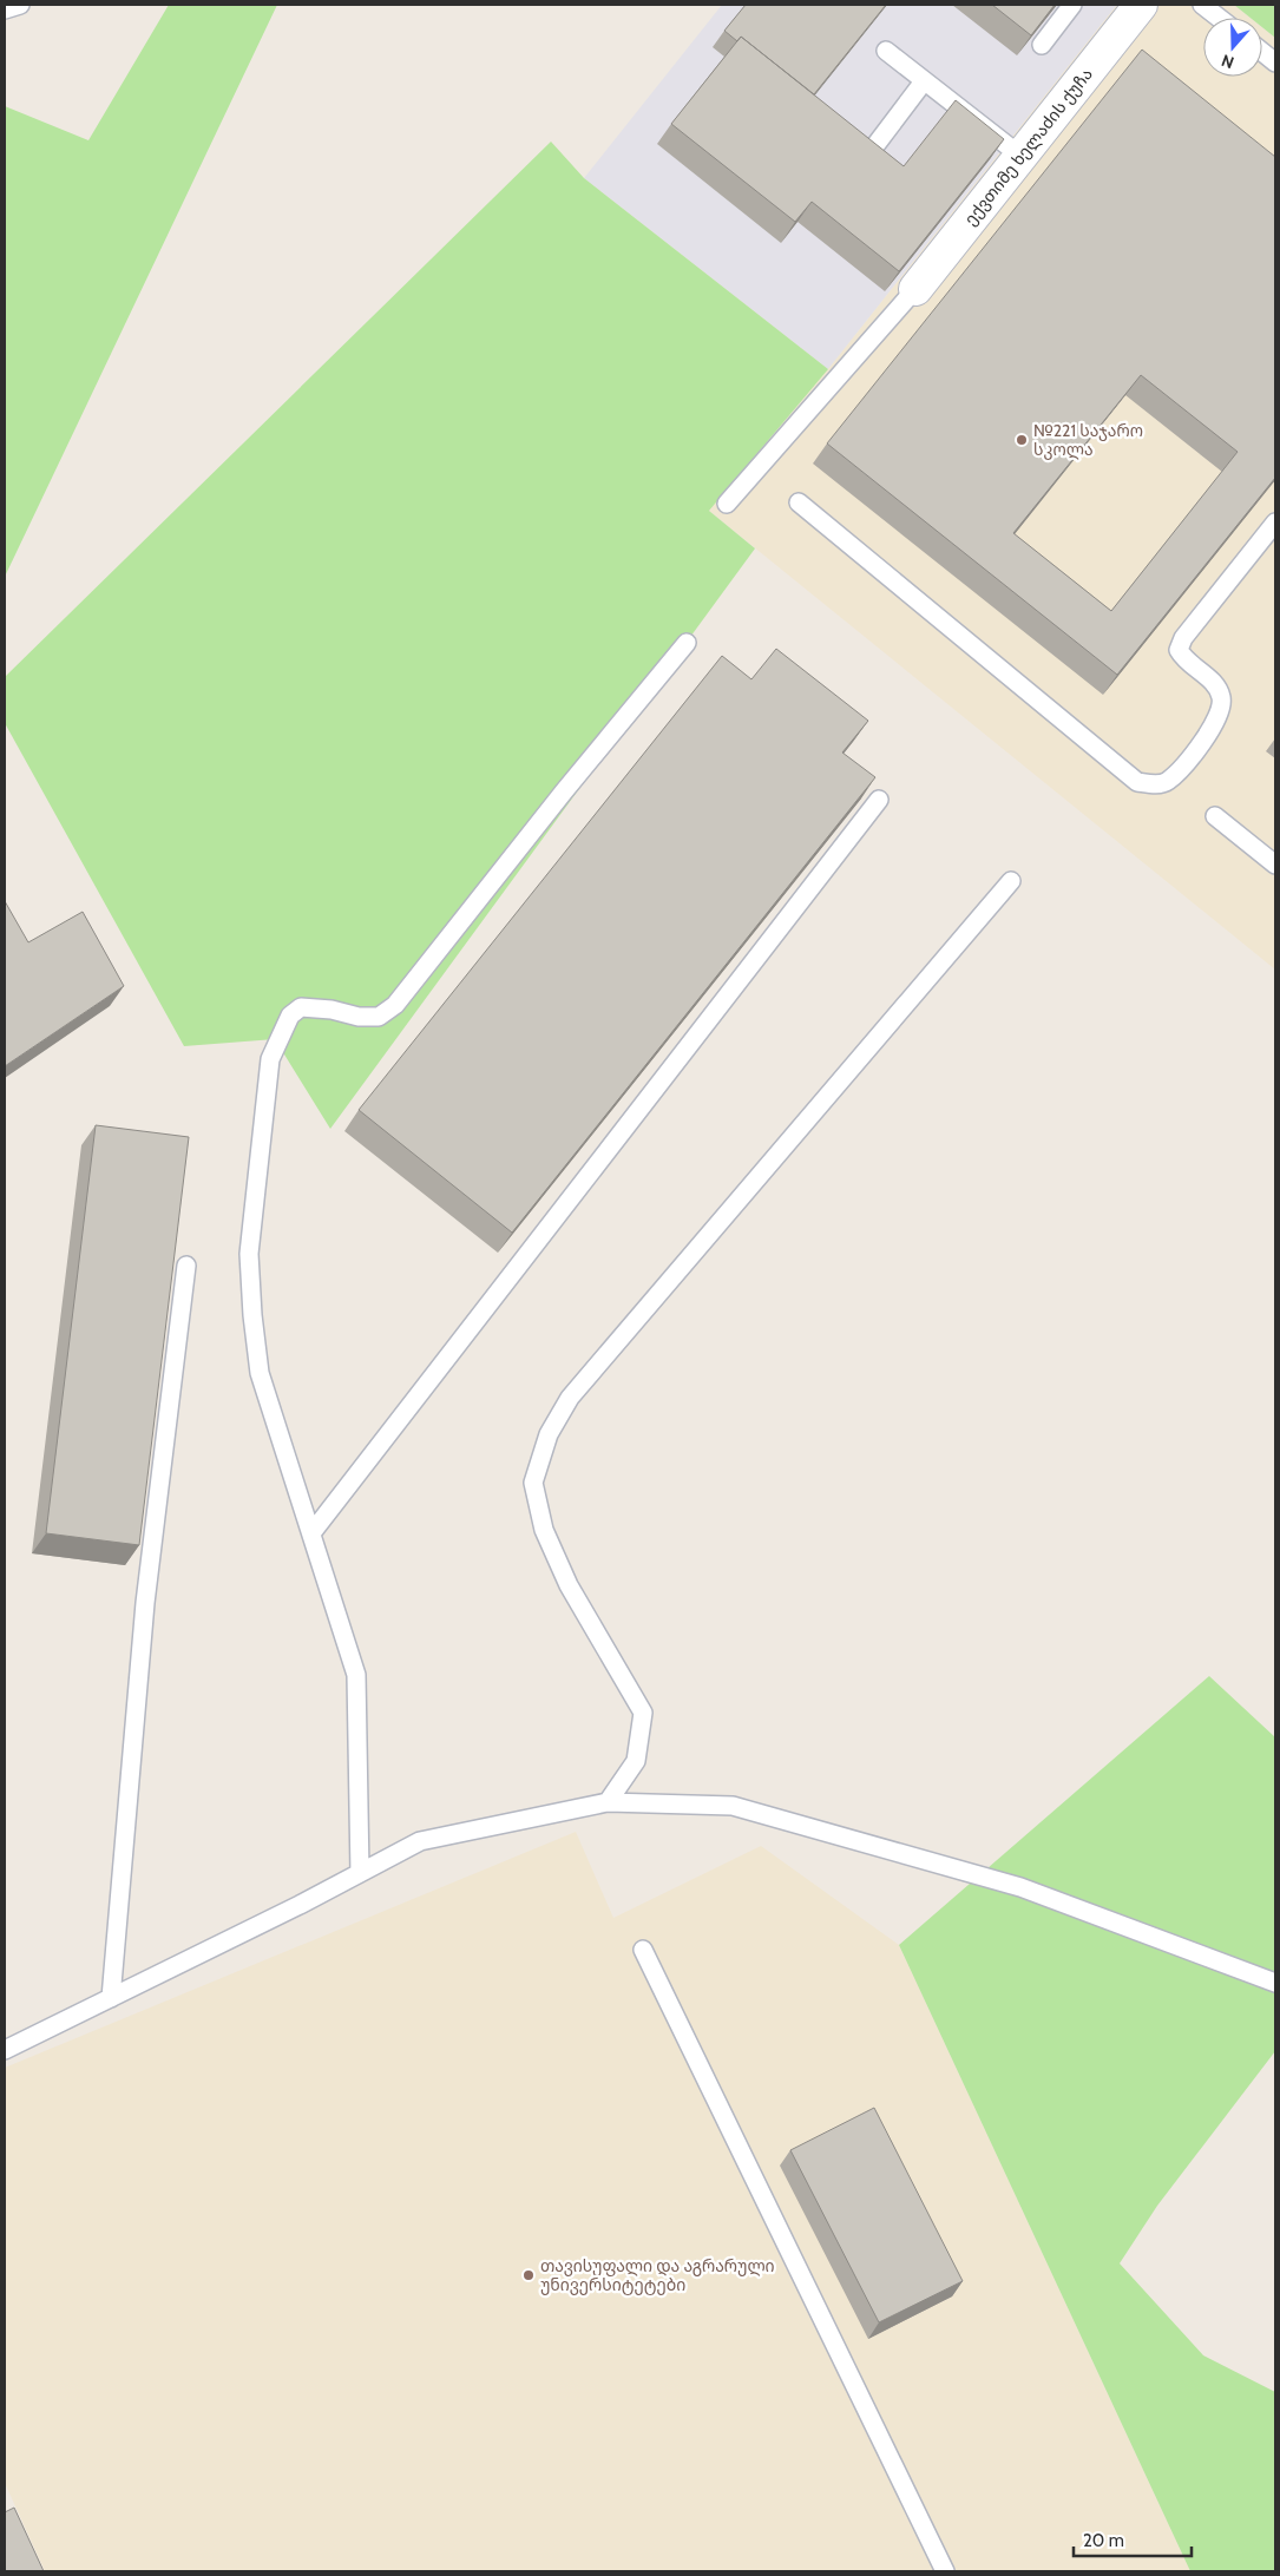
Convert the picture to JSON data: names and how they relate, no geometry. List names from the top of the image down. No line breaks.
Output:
{"streets":{"street":["ექვთიმე ხელაძის ქუჩა"]},"places":["№221 საჯარო სკოლა","თავისუფალი და აგრარული უნივერსიტეტები"],"scale_bar":"20 m","north":"bottom"}
